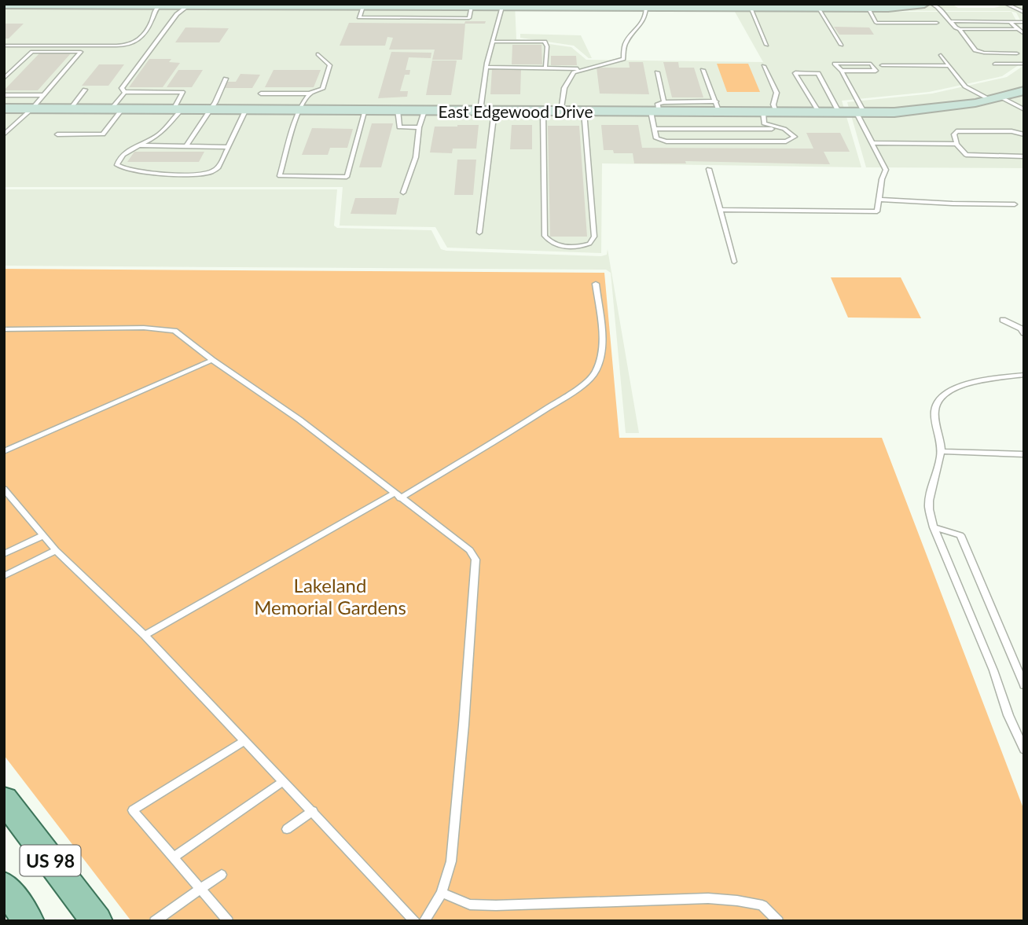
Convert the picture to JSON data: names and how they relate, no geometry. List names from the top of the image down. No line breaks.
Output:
{"streets":{"main road":["US 98"],"street":["East Edgewood Drive"]},"parks":["Lakeland Memorial Gardens"]}
